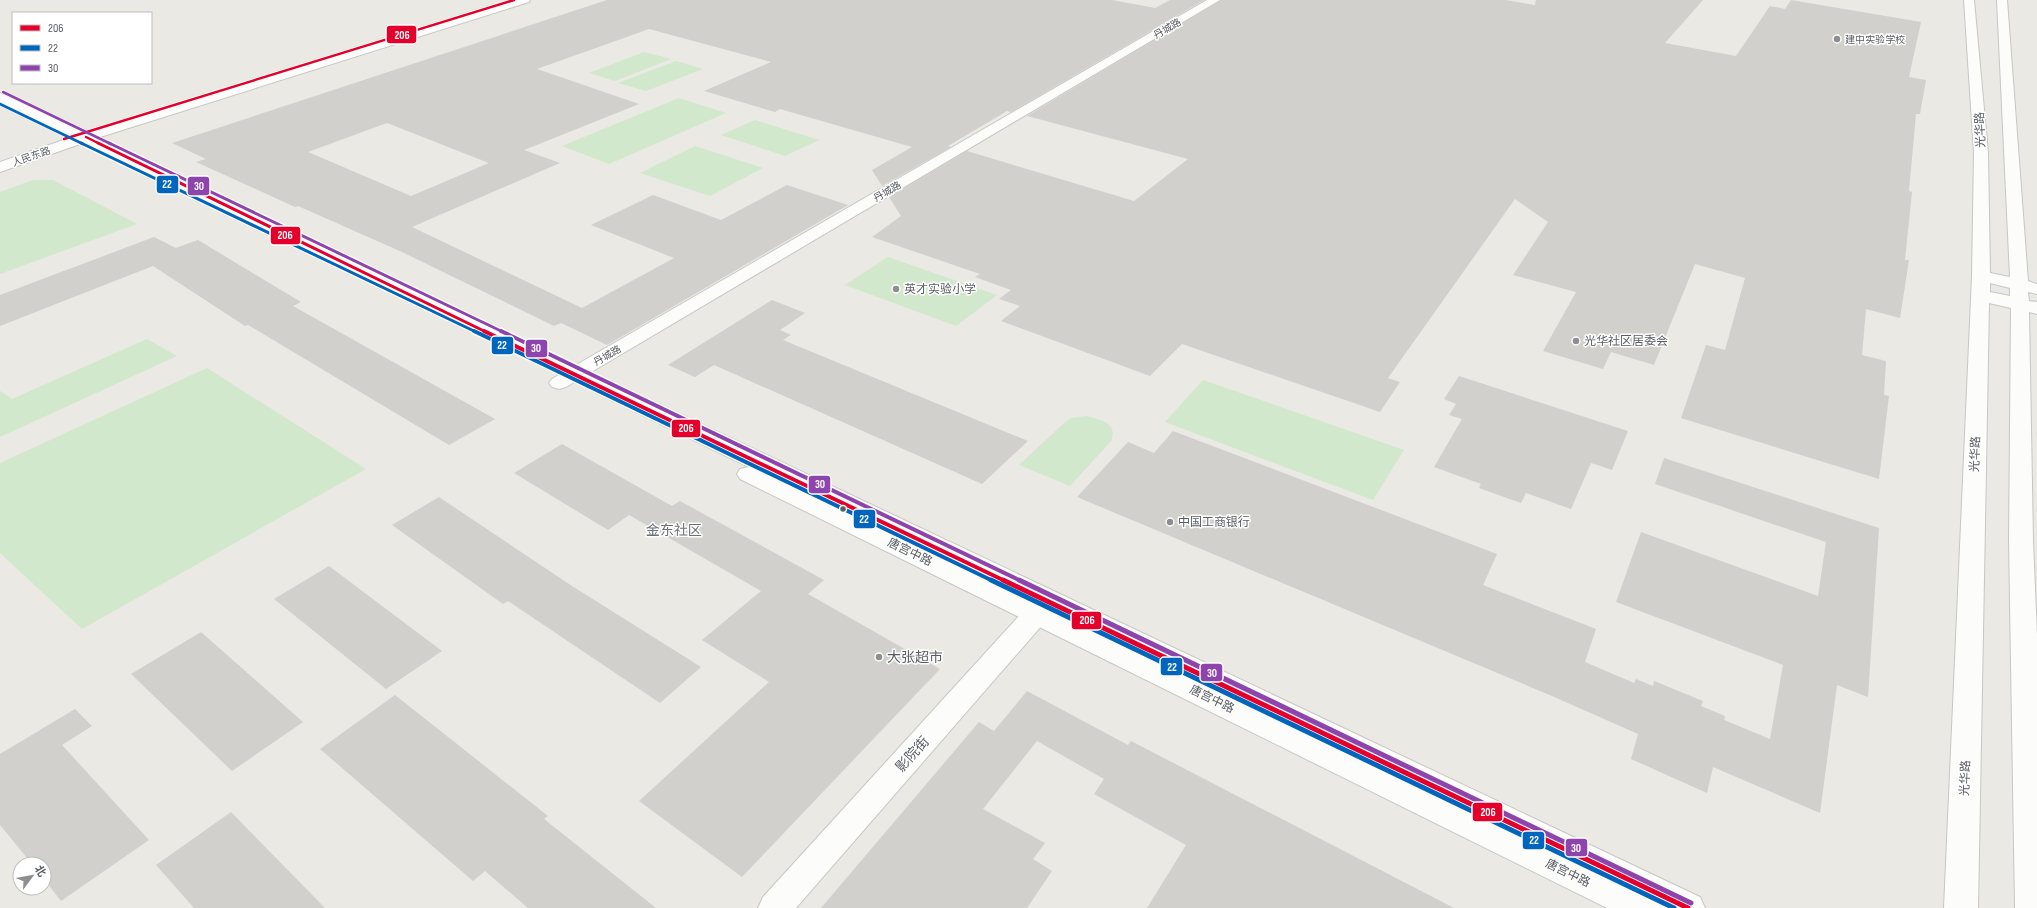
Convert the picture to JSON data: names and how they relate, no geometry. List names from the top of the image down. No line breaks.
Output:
{"streets":{"main road":["丹城路","光华路","人民东路","唐宫中路","影院街"]},"crossings":[["丹城路","唐宫中路"],["人民东路","唐宫中路"],["唐宫中路","影院街"]],"districts":["金东社区"],"places":["建中实验学校","英才实验小学","光华社区居委会","中国工商银行","大张超市"],"lines":["transit line 206","transit line 30","transit line 22"],"legend":["206","22","30"],"north":"top right"}
